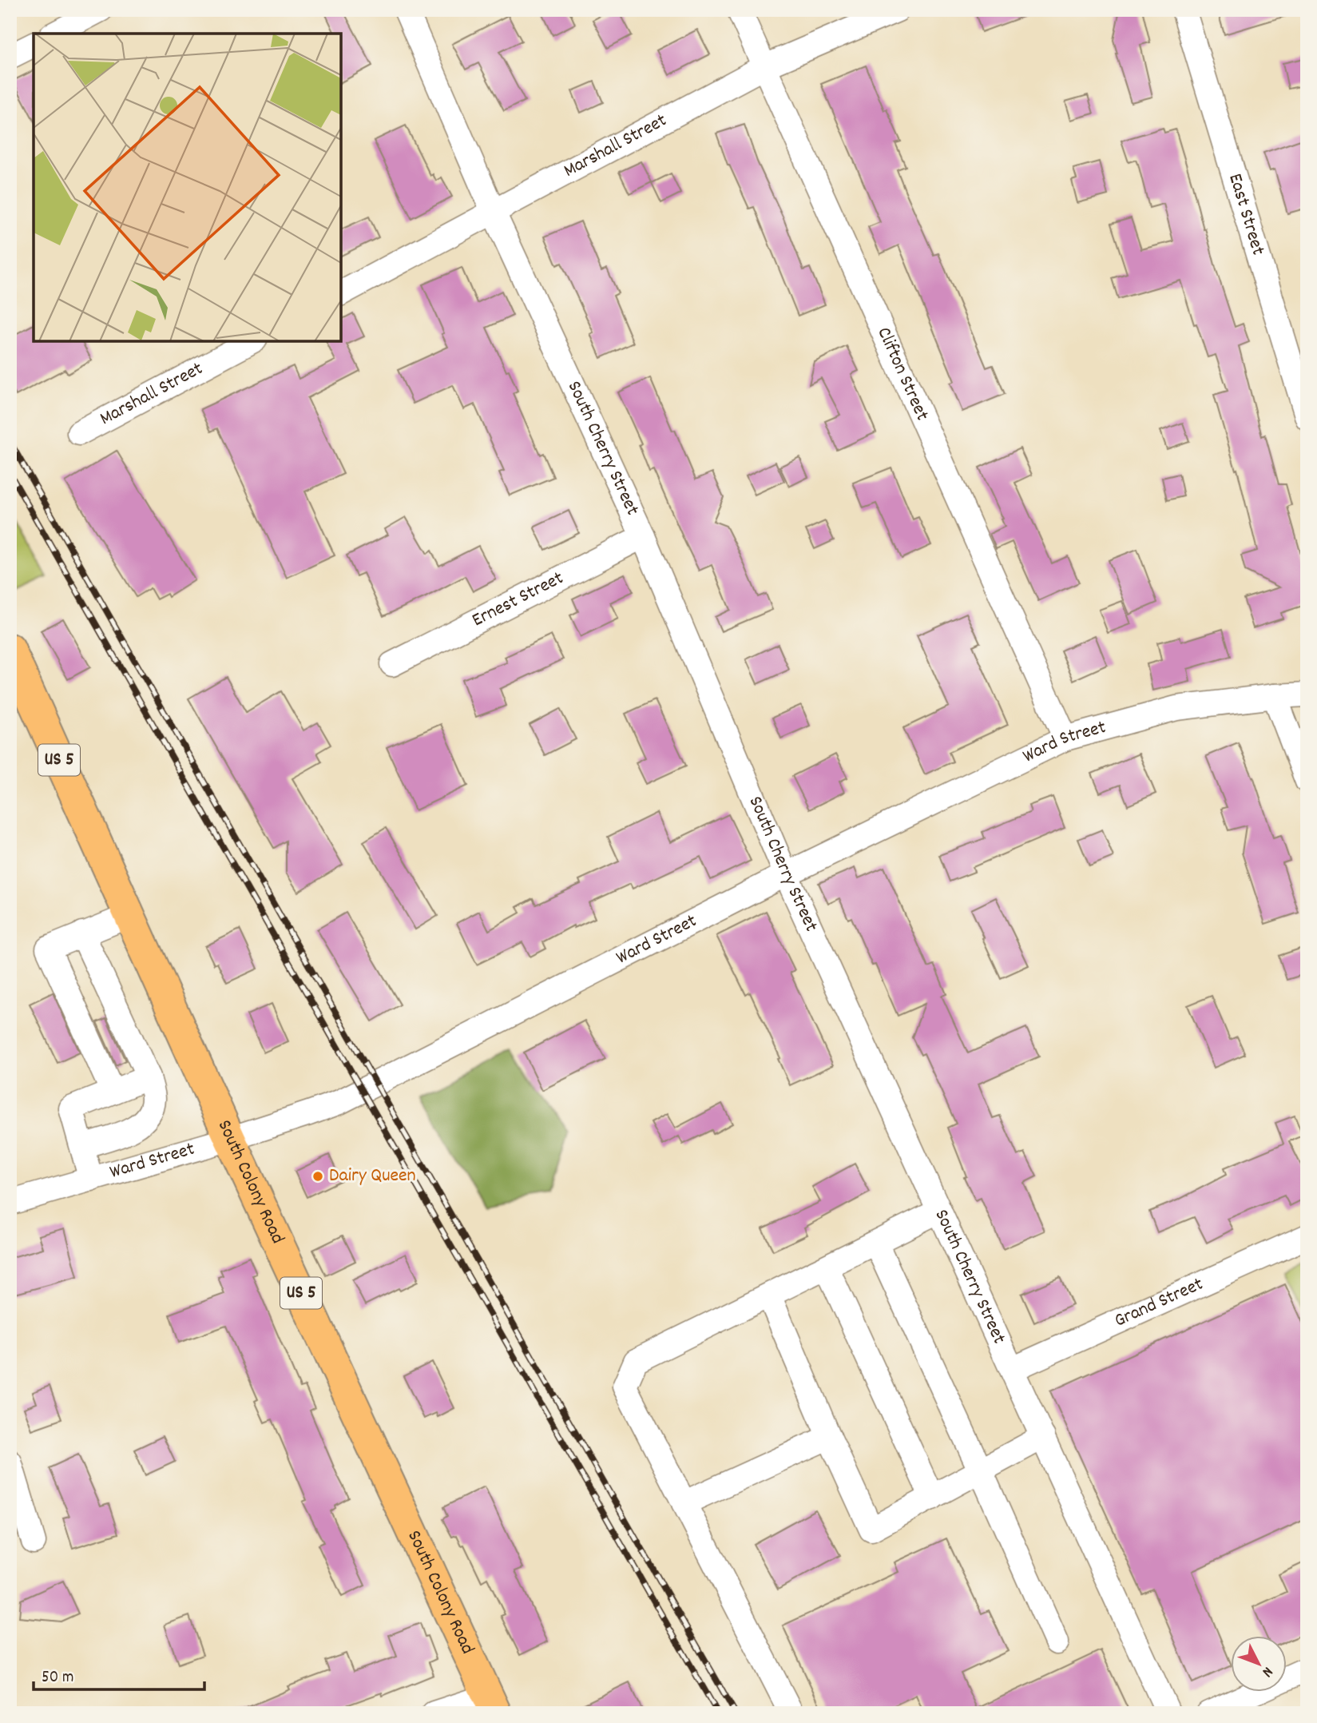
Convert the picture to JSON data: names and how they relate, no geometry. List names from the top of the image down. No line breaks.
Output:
{"streets":{"main road":["US 5","South Colony Road"],"street":["Marshall Street","East Street","Clifton Street","South Cherry Street","Ernest Street","Ward Street","Grand Street"]},"crossings":[["Marshall Street","Clifton Street"],["Marshall Street","South Cherry Street"],["Clifton Street","Ward Street"],["South Cherry Street","Ernest Street"],["South Cherry Street","Ward Street"],["South Cherry Street","Grand Street"],["Ward Street","South Colony Road"]],"places":["Dairy Queen"],"scale_bar":"50 m","north":"bottom right"}
